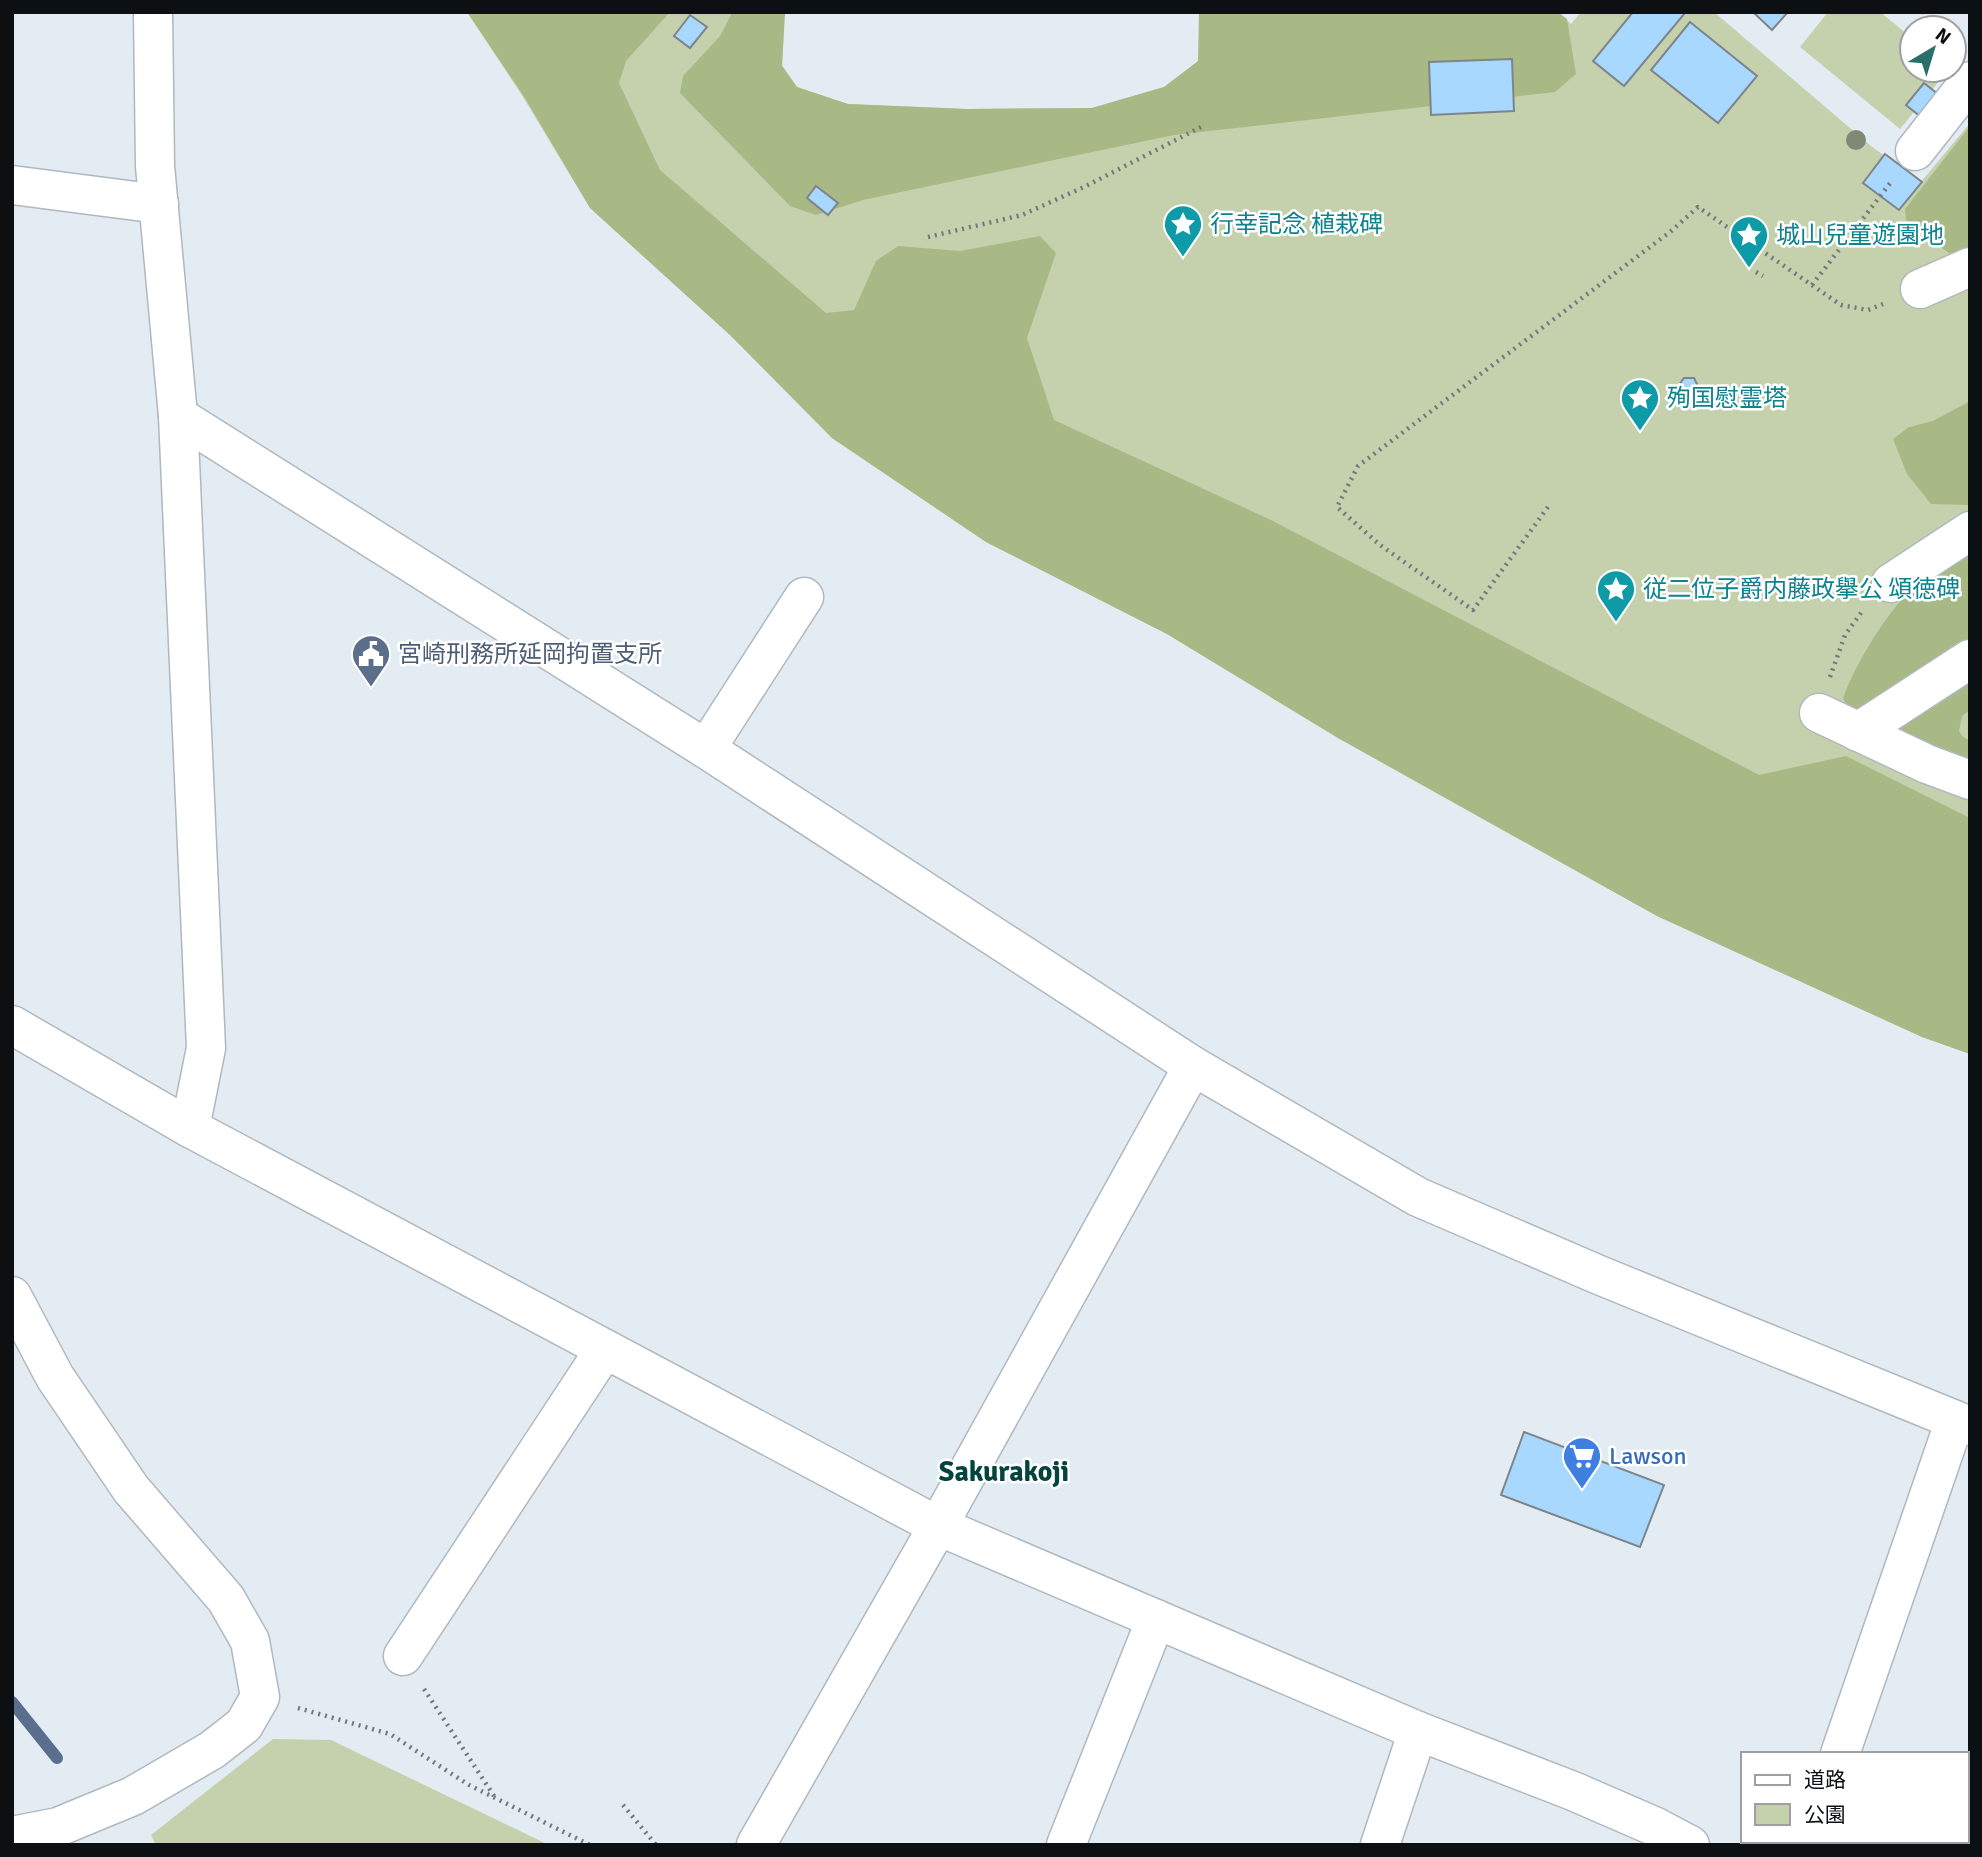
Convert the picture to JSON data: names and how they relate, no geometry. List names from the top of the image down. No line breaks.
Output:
{"districts":["Sakurakoji"],"places":{"place":["行幸記念 植栽碑","城山兒童遊園地","殉国慰霊塔","従二位子爵内藤政擧公 頌徳碑"],"public building":["宮崎刑務所延岡拘置支所"],"supermarket":["Lawson"]},"legend":["道路","公園"],"north":"top right"}
